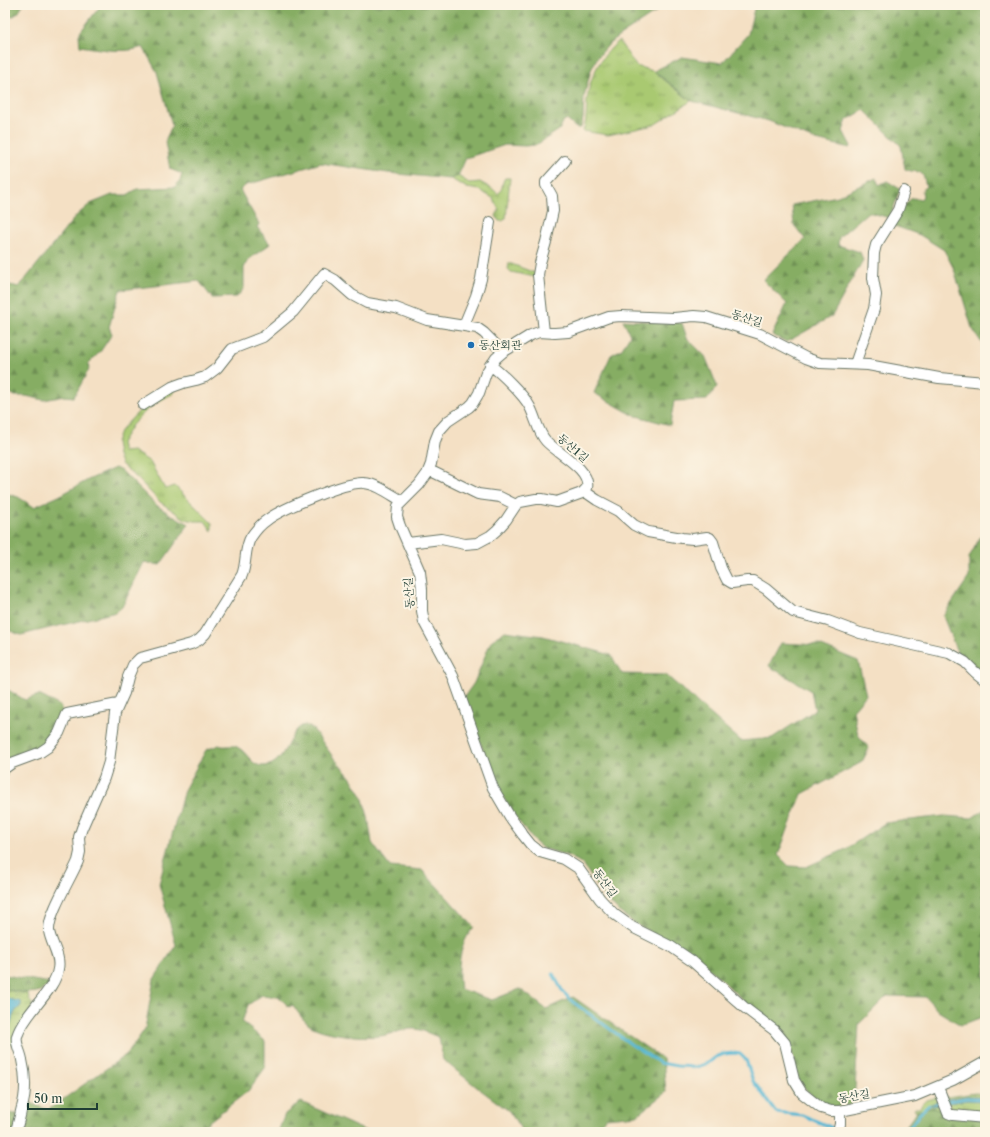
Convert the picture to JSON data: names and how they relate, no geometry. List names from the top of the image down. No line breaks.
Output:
{"streets":{"street":["동산길","동산1길"]},"crossings":[["동산길","동산1길"]],"places":["동산회관"],"scale_bar":"50 m"}
